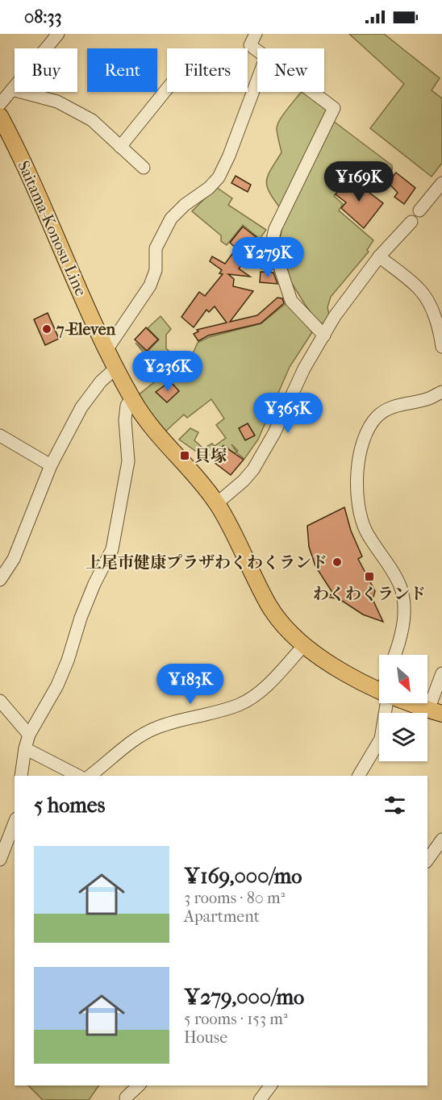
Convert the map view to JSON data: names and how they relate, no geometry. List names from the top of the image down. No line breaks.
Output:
{"streets":{"main road":["Saitama-Konosu Line"]},"places":{"other":["7-Eleven","上尾市健康プラザわくわくランド"],"transit":["貝塚","わくわくランド"]},"north":"bottom right","page":{"status":"08:33","chip":["Buy","Rent","Filters","New"],"price":["¥169K","¥279K","¥236K","¥365K","¥183K"],"heading":"5 homes","list":[{"name":"¥169,000/mo","note":"3 rooms · 80 m² · Apartment"},{"name":"¥279,000/mo","note":"5 rooms · 153 m² · House"}]}}
